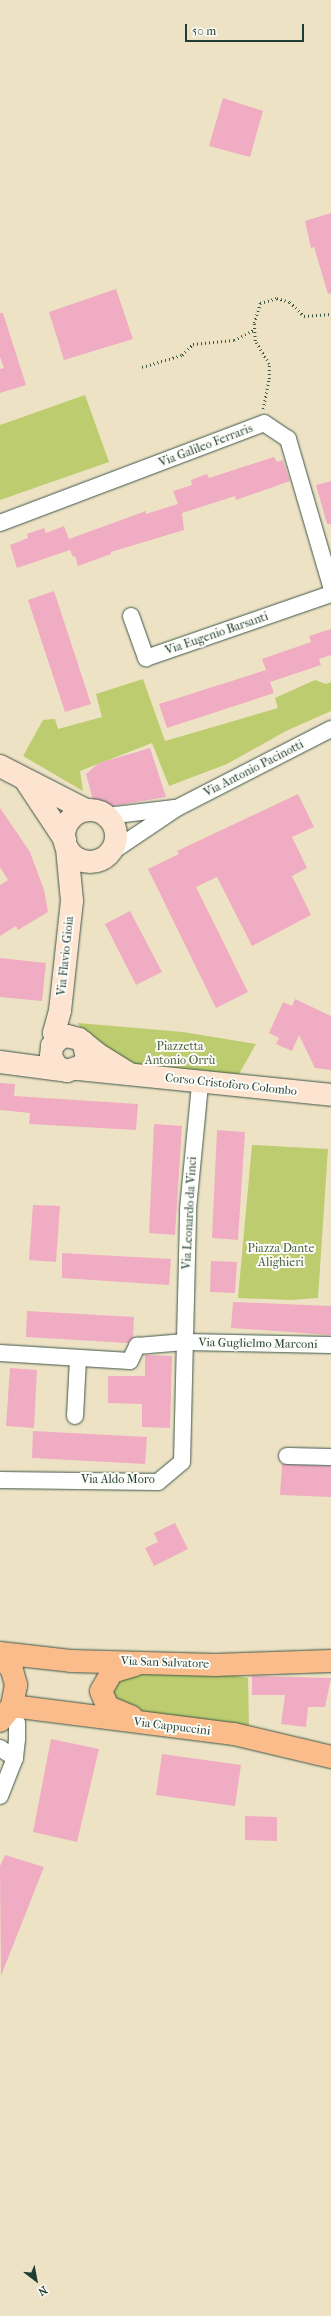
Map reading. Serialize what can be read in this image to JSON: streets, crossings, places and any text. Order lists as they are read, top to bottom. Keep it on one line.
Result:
{"streets":{"main road":["Via San Salvatore","Via Cappuccini"],"street":["Via Galileo Ferraris","Via Eugenio Barsanti","Via Antonio Pacinotti","Via Flavio Gioia","Corso Cristoforo Colombo","Via Leonardo da Vinci","Via Guglielmo Marconi","Via Aldo Moro"]},"crossings":[["Via Antonio Pacinotti","Via Flavio Gioia"],["Via Flavio Gioia","Corso Cristoforo Colombo"],["Corso Cristoforo Colombo","Via Leonardo da Vinci"],["Via Leonardo da Vinci","Via Guglielmo Marconi"],["Via Leonardo da Vinci","Via Aldo Moro"],["Via Guglielmo Marconi","Via Aldo Moro"]],"parks":["Piazzetta Antonio Orrù","Piazza Dante Alighieri"],"scale_bar":"50 m","north":"bottom right"}
